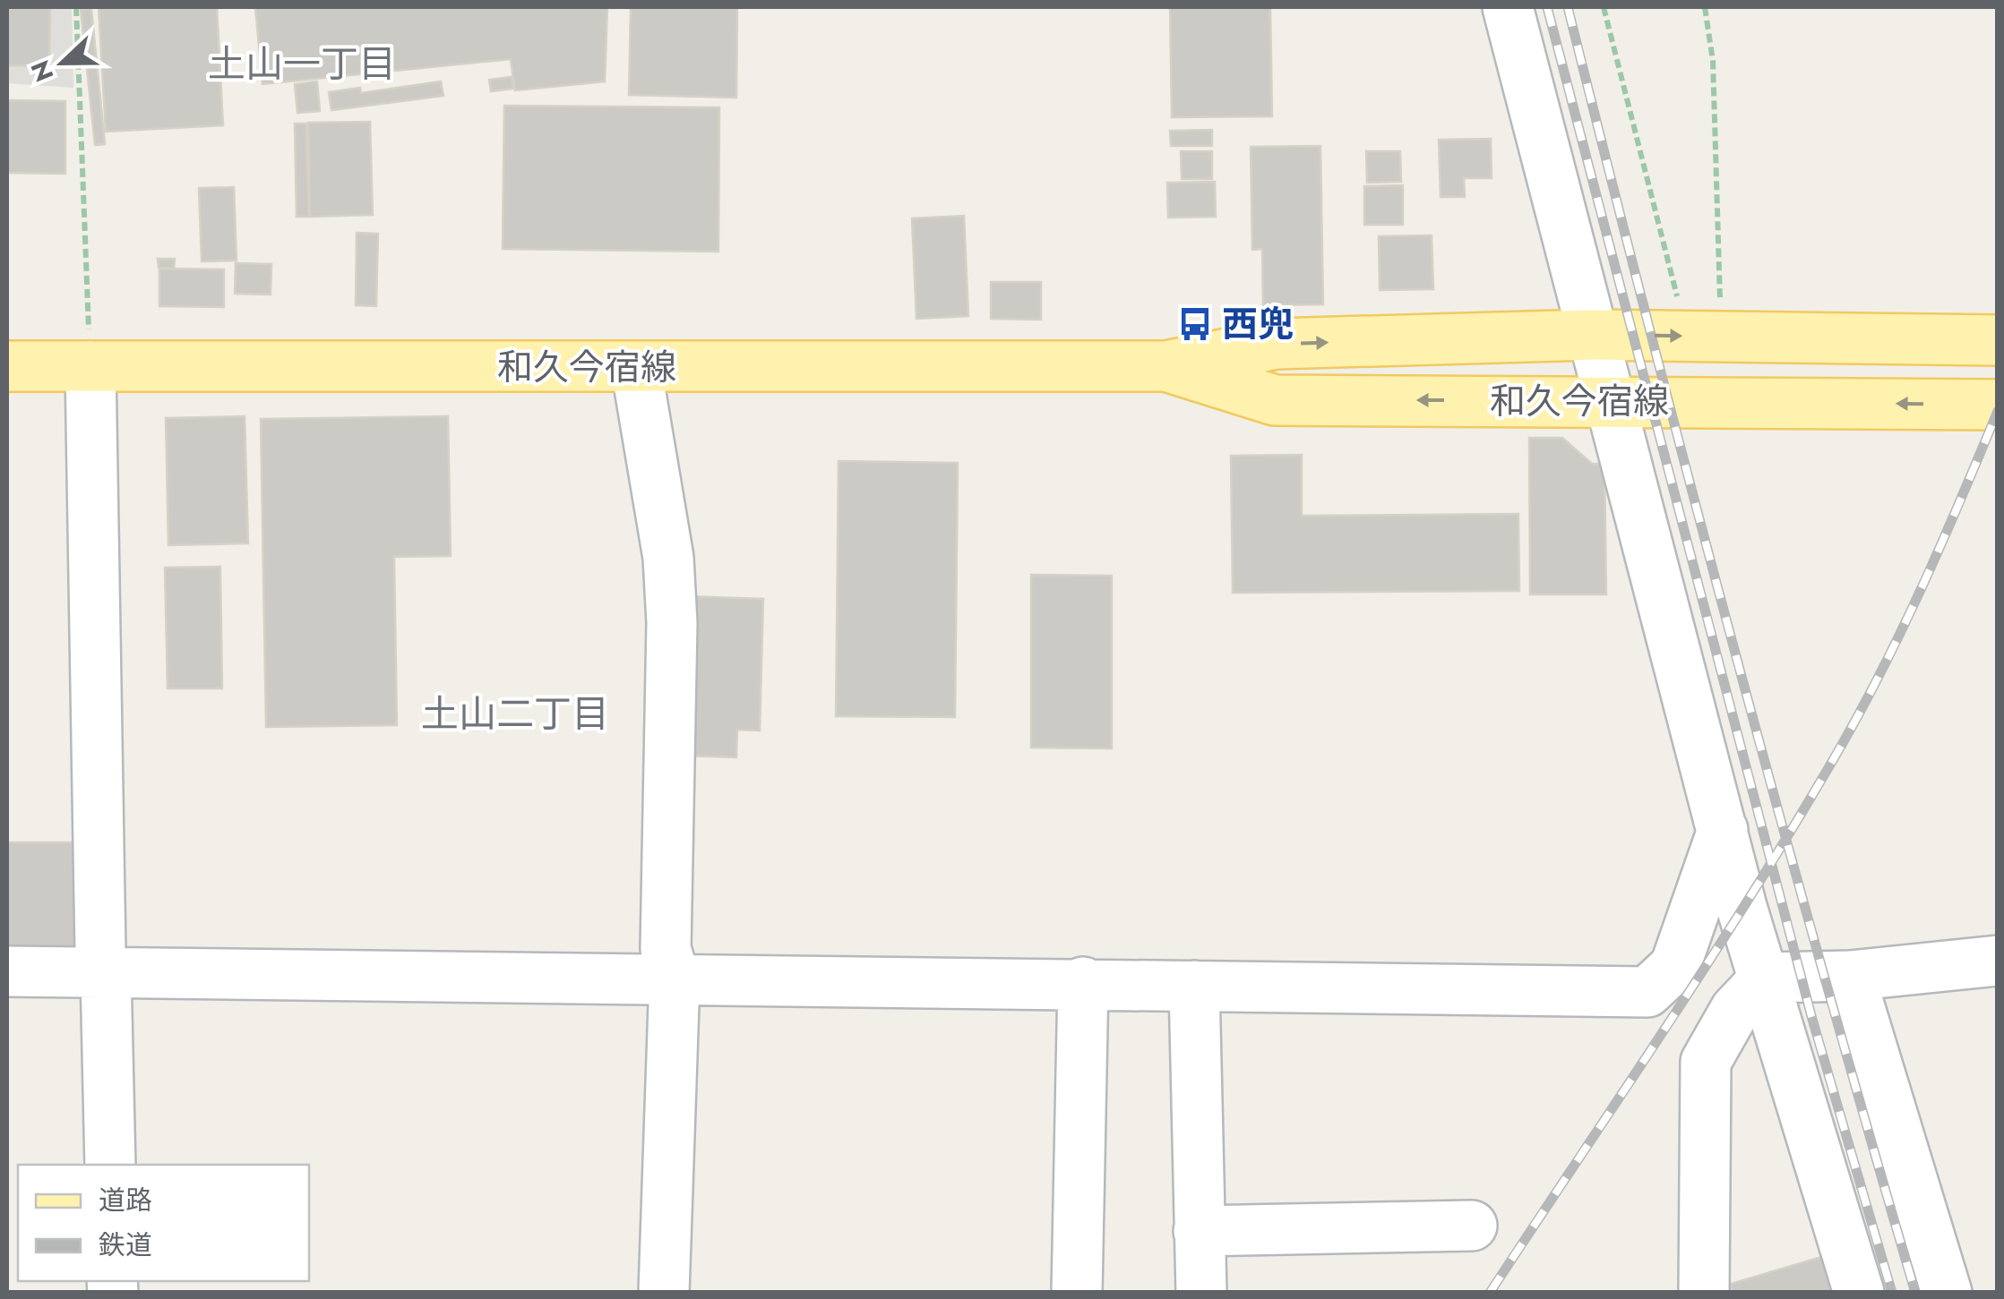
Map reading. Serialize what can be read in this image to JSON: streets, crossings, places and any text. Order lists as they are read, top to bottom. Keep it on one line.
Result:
{"streets":{"main road":["和久今宿線"]},"districts":["土山一丁目","土山二丁目"],"places":{"bus stop":["西兜"]},"legend":["道路","鉄道"],"north":"left"}
